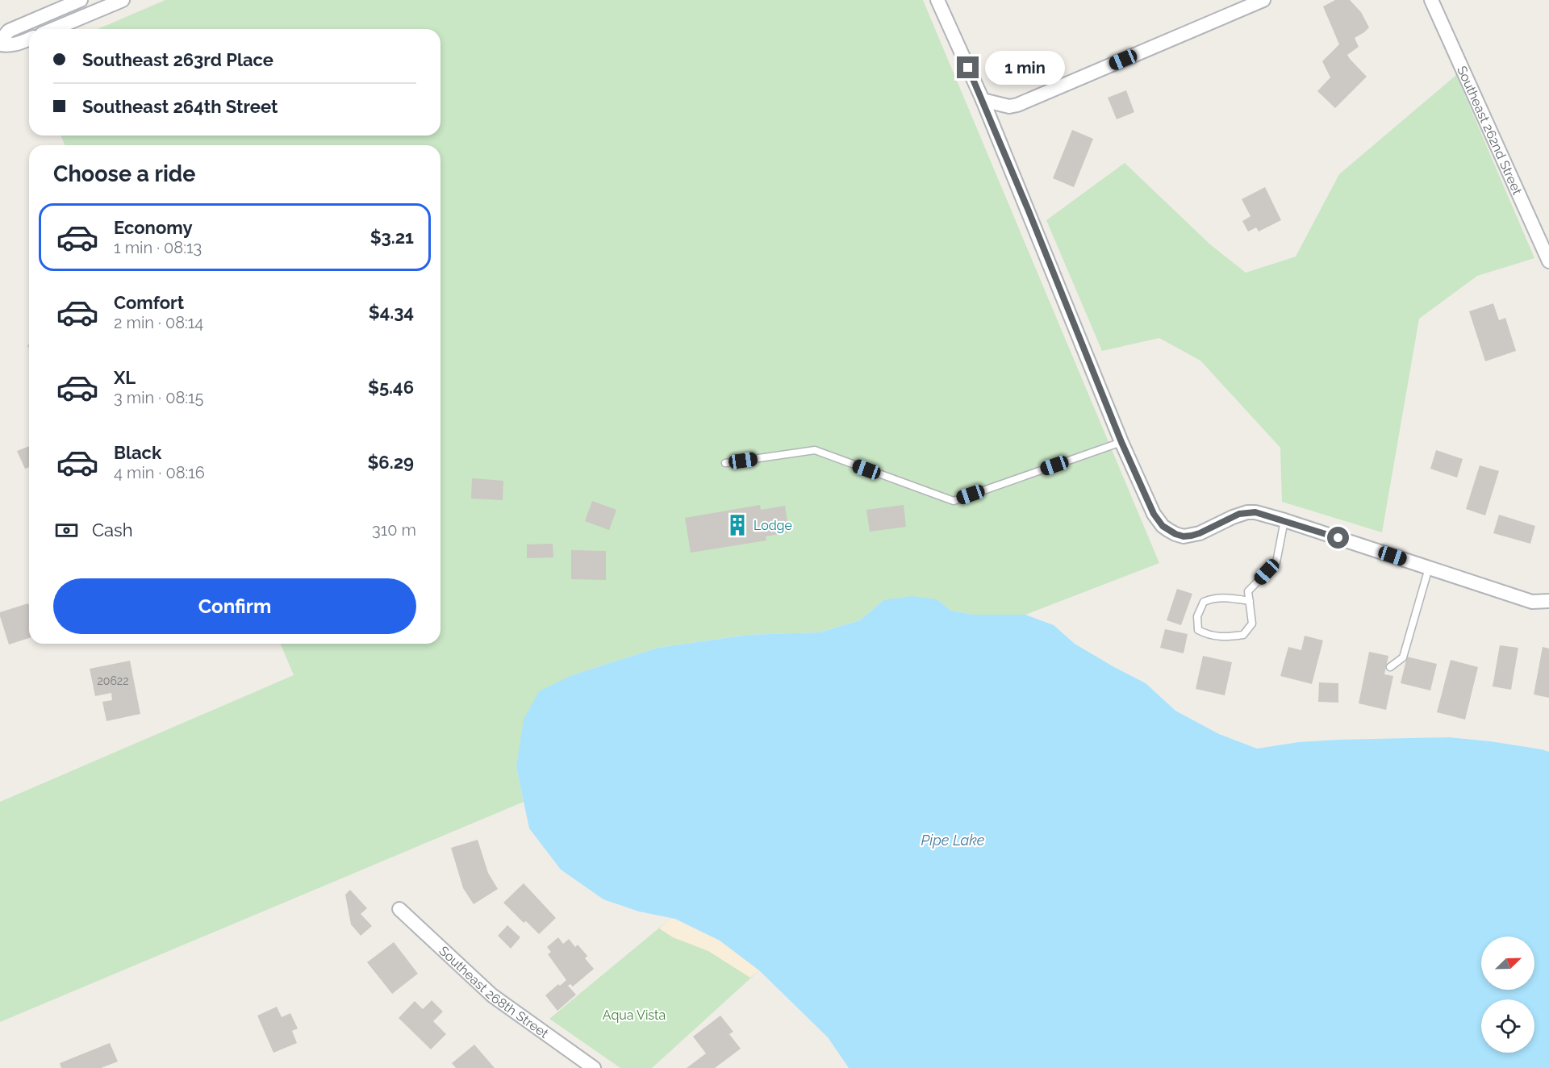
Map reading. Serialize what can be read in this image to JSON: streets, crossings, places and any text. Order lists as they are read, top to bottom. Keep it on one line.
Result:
{"streets":{"street":["Southeast 262nd Street","Southeast 268th Street"]},"water":["Pipe Lake"],"parks":["Aqua Vista"],"places":{"building":["Lodge"]},"house_numbers":["20622"],"north":"top right","page":{"banner":["Southeast 263rd Place","Southeast 264th Street"],"bubble":"1 min","heading":"Choose a ride","list":[{"name":"Economy","note":"1 min · 08:13","value":"$3.21"},{"name":"Comfort","note":"2 min · 08:14","value":"$4.34"},{"name":"XL","note":"3 min · 08:15","value":"$5.46"},{"name":"Black","note":"4 min · 08:16","value":"$6.29"}],"pay":["Cash","310 m"],"buttons":"Confirm"}}
